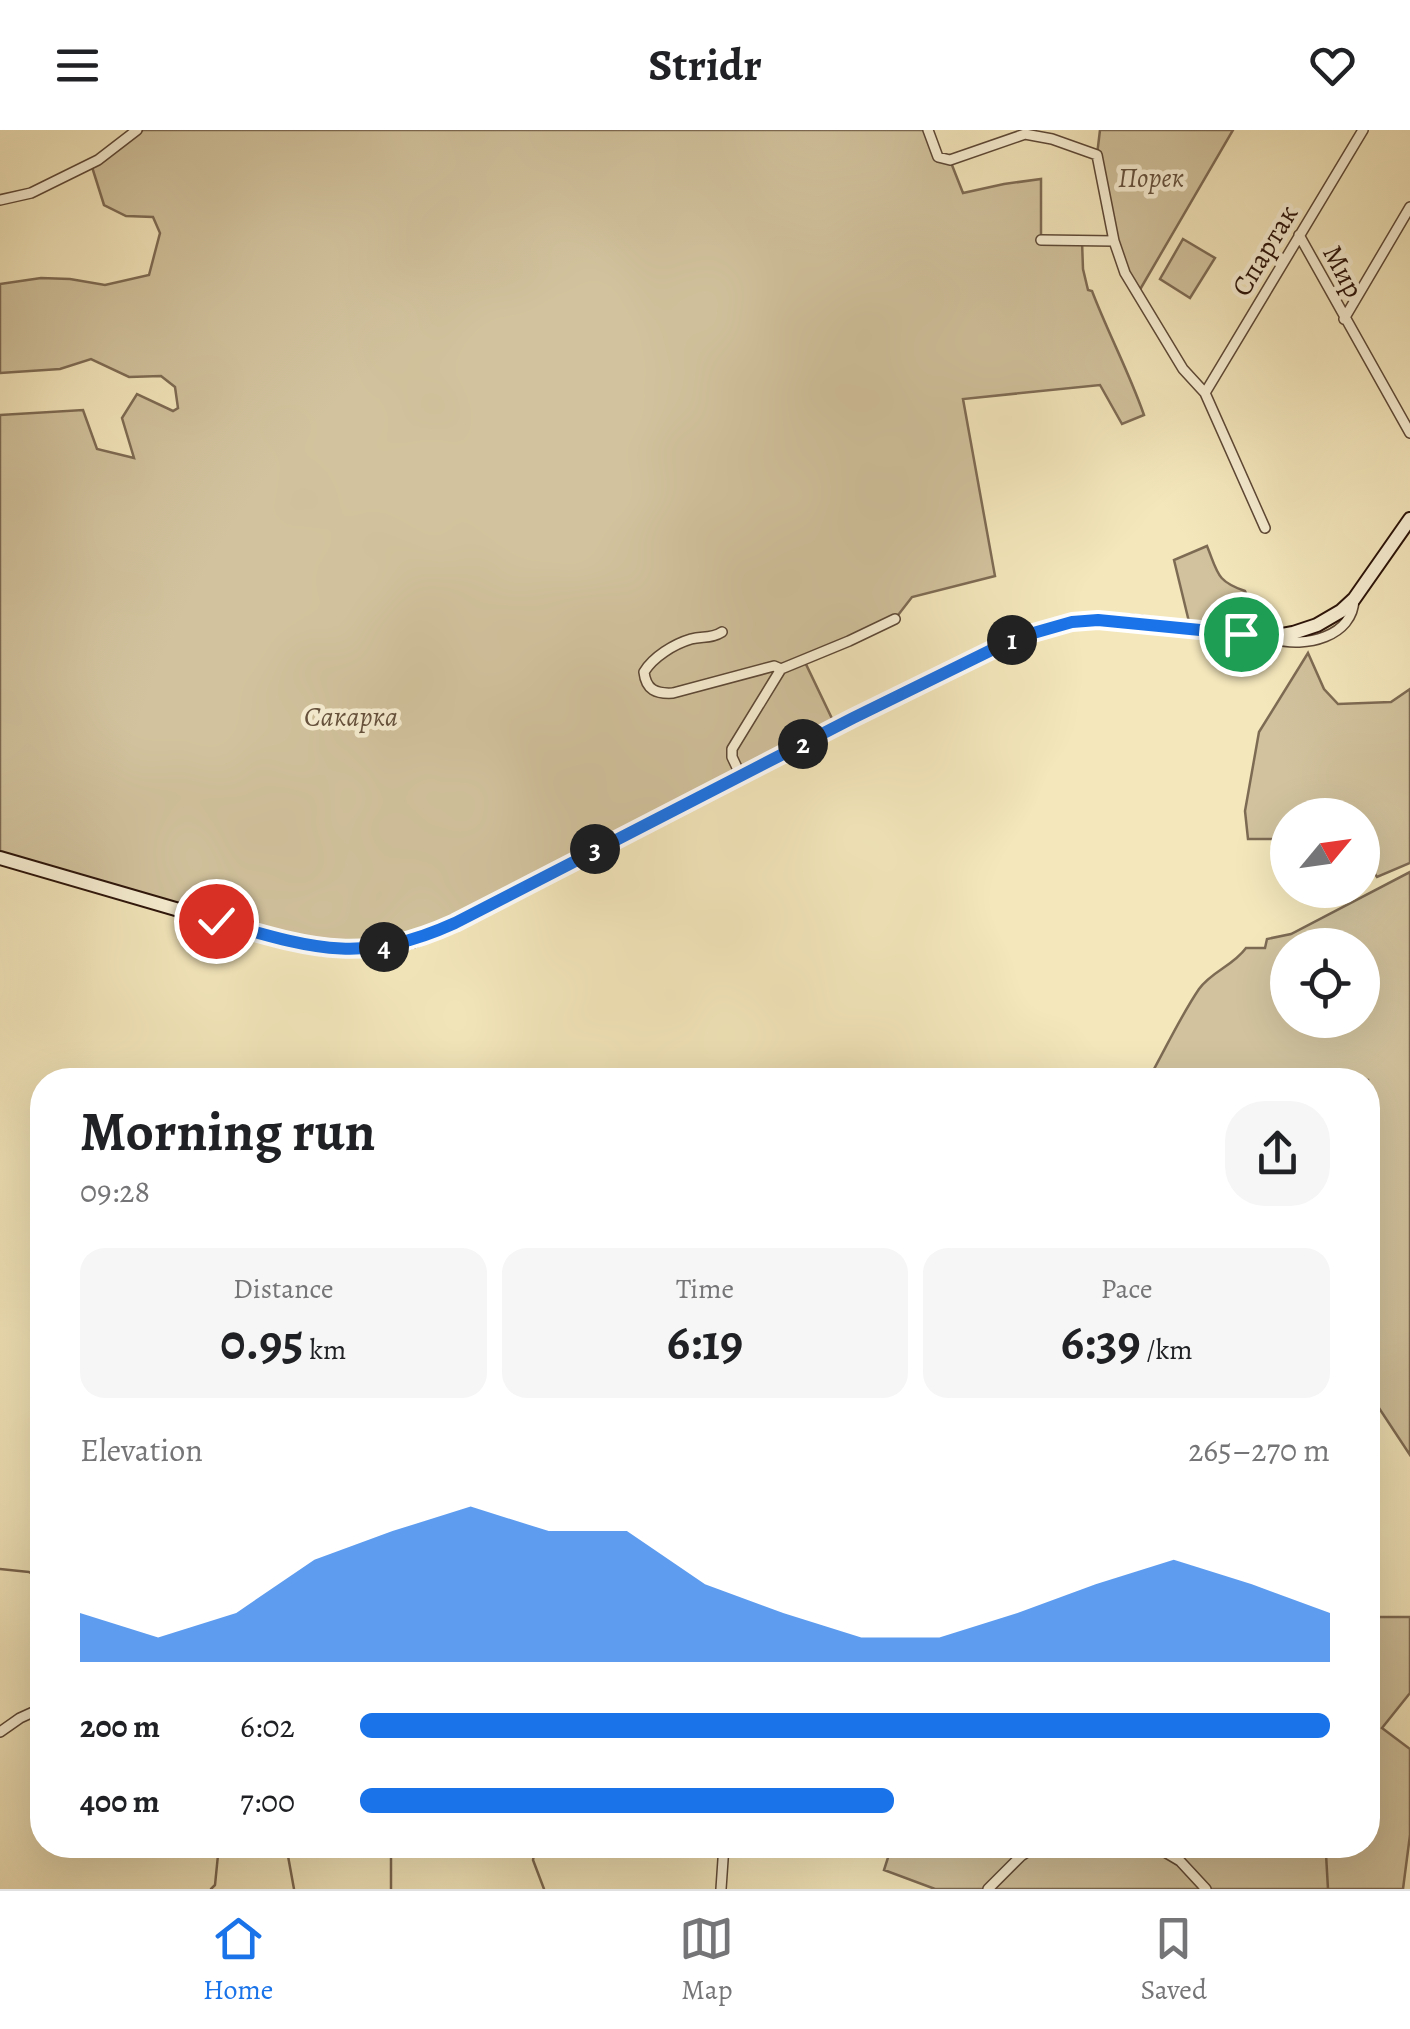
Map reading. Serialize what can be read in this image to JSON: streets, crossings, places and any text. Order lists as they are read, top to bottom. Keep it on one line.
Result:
{"streets":{"street":["Спартак","Мир"]},"crossings":[["Спартак","Мир"]],"parks":["Порек","Сакарка"],"north":"top right","page":{"header":"Stridr","pins":["1","2","3","4"],"heading":["Morning run","09:28"],"stats":[["Distance","0.95 km"],["Time","6:19"],["Pace","6:39 /km"]],"chart":["Elevation","265–270 m"],"list":[{"name":"200 m","note":"6:02"},{"name":"400 m","note":"7:00"}],"tabs":["Home","Map","Saved"]}}
